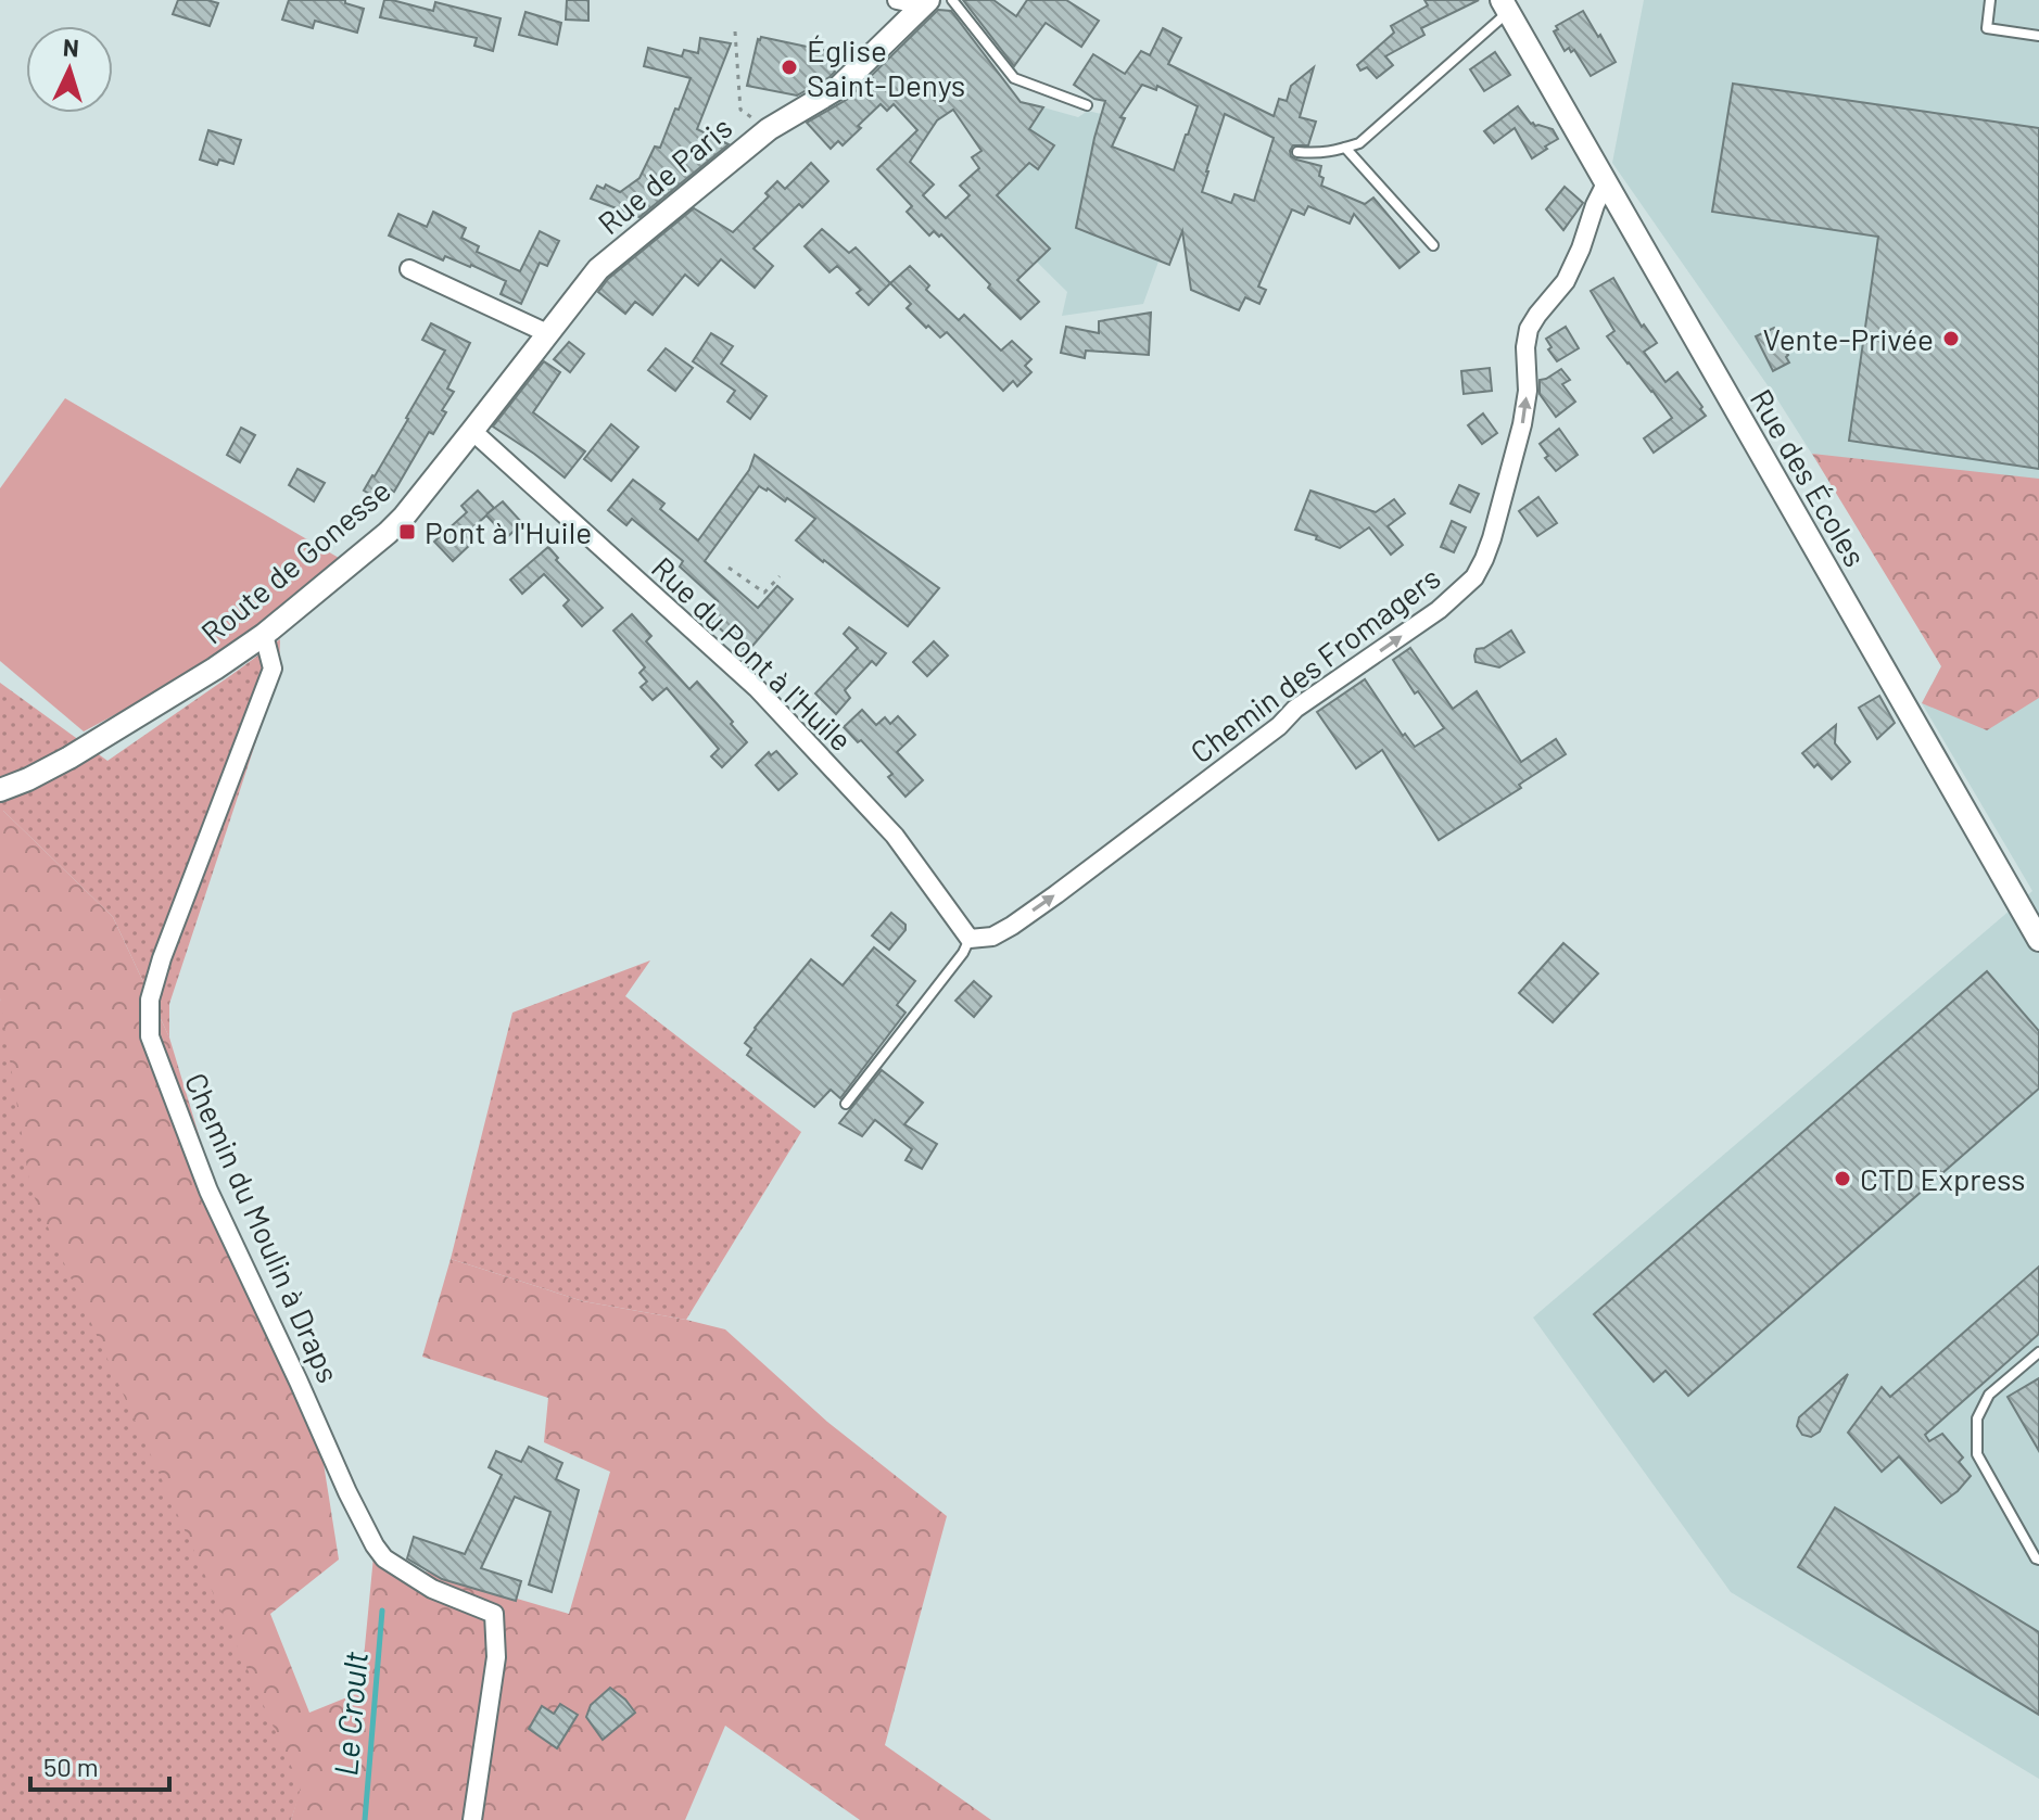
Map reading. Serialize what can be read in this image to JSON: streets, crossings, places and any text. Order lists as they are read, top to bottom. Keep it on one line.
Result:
{"streets":{"street":["Rue de Paris","Rue des Écoles","Route de Gonesse","Rue du Pont à l'Huile","Chemin des Fromagers","Chemin du Moulin à Draps"]},"crossings":[["Rue de Paris","Route de Gonesse"],["Rue de Paris","Rue du Pont à l'Huile"],["Rue des Écoles","Chemin des Fromagers"],["Route de Gonesse","Rue du Pont à l'Huile"],["Route de Gonesse","Chemin du Moulin à Draps"],["Rue du Pont à l'Huile","Chemin des Fromagers"]],"one_way":["Chemin des Fromagers"],"water":["Le Croult"],"places":{"other":["Église Saint-Denys","Vente-Privée","CTD Express"],"transit":["Pont à l'Huile"]},"scale_bar":"50 m","north":"top"}
